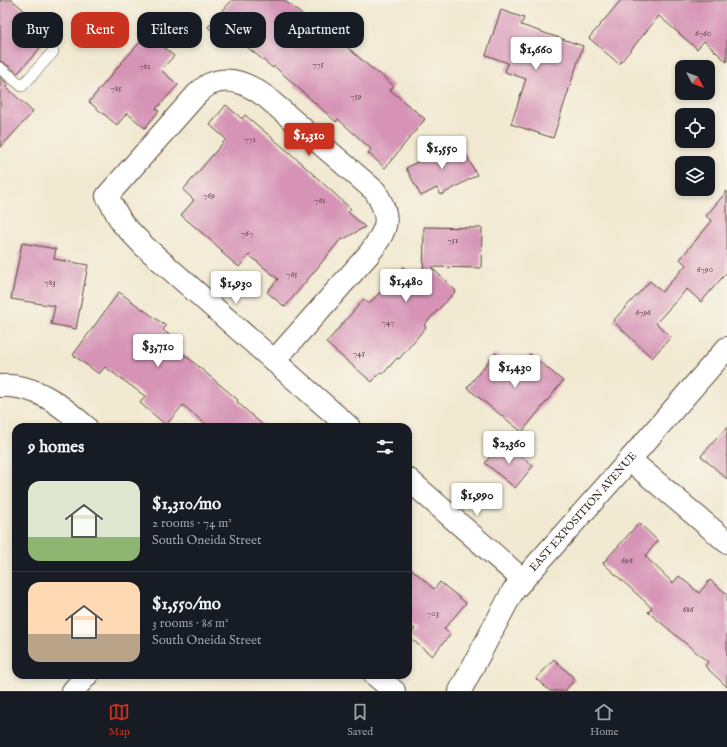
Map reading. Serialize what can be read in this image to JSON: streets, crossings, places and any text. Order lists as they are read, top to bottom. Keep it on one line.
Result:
{"streets":{"street":["EAST EXPOSITION AVENUE"]},"house_numbers":["6760","775","781","785","759","771","769","761","767","751","6790","765","783","6796","747","745","696","686","703"],"north":"bottom right","page":{"chip":["Buy","Rent","Filters","New","Apartment"],"price":["$1,660","$1,310","$1,550","$1,480","$1,930","$3,710","$1,430","$2,360","$1,990"],"heading":"9 homes","list":[{"name":"$1,310/mo","note":"2 rooms · 74 m² · South Oneida Street"},{"name":"$1,550/mo","note":"3 rooms · 86 m² · South Oneida Street"}],"tabs":["Map","Saved","Home"]}}
